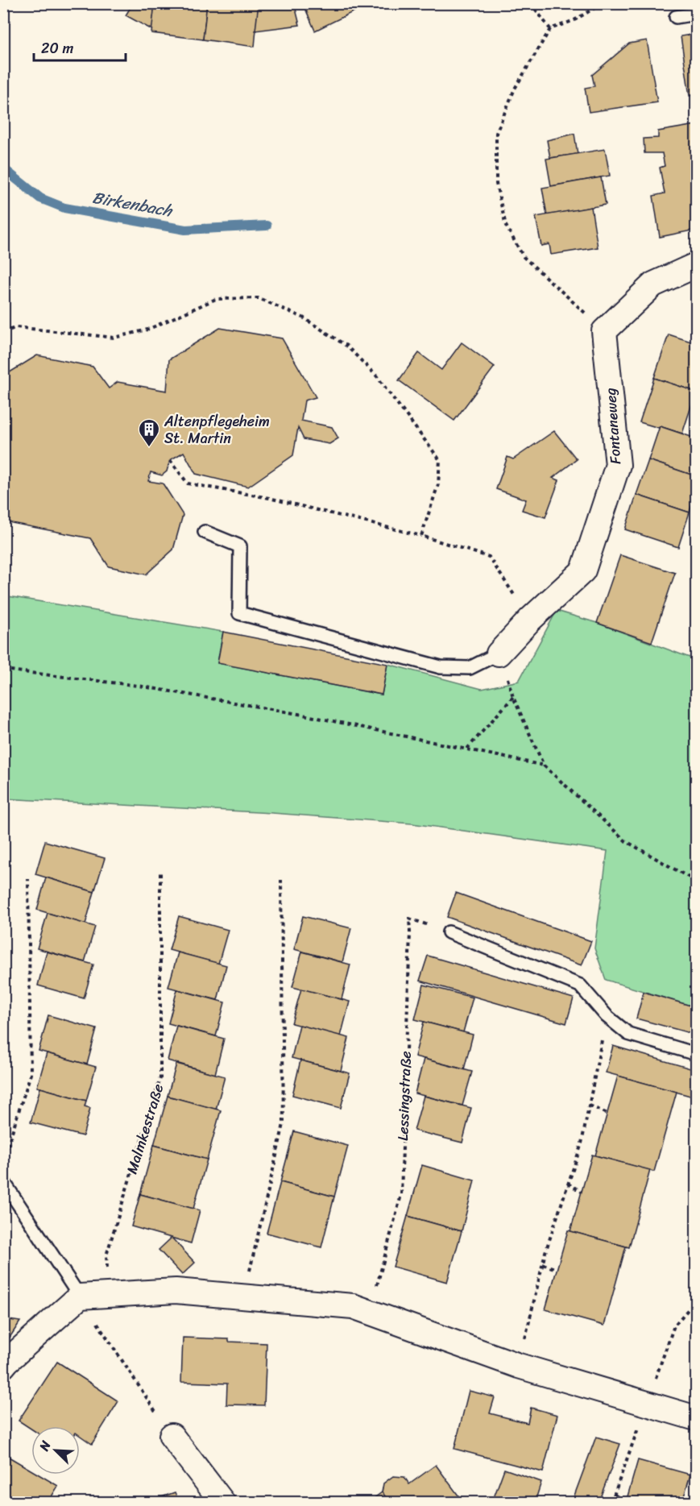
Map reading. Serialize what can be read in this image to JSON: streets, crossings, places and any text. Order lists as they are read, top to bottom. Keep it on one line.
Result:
{"streets":{"street":["Fontaneweg"],"path":["Lessingstraße","Malmkestraße"]},"water":["Birkenbach"],"places":{"building":["Altenpflegeheim St. Martin"]},"scale_bar":"20 m","north":"top left"}
